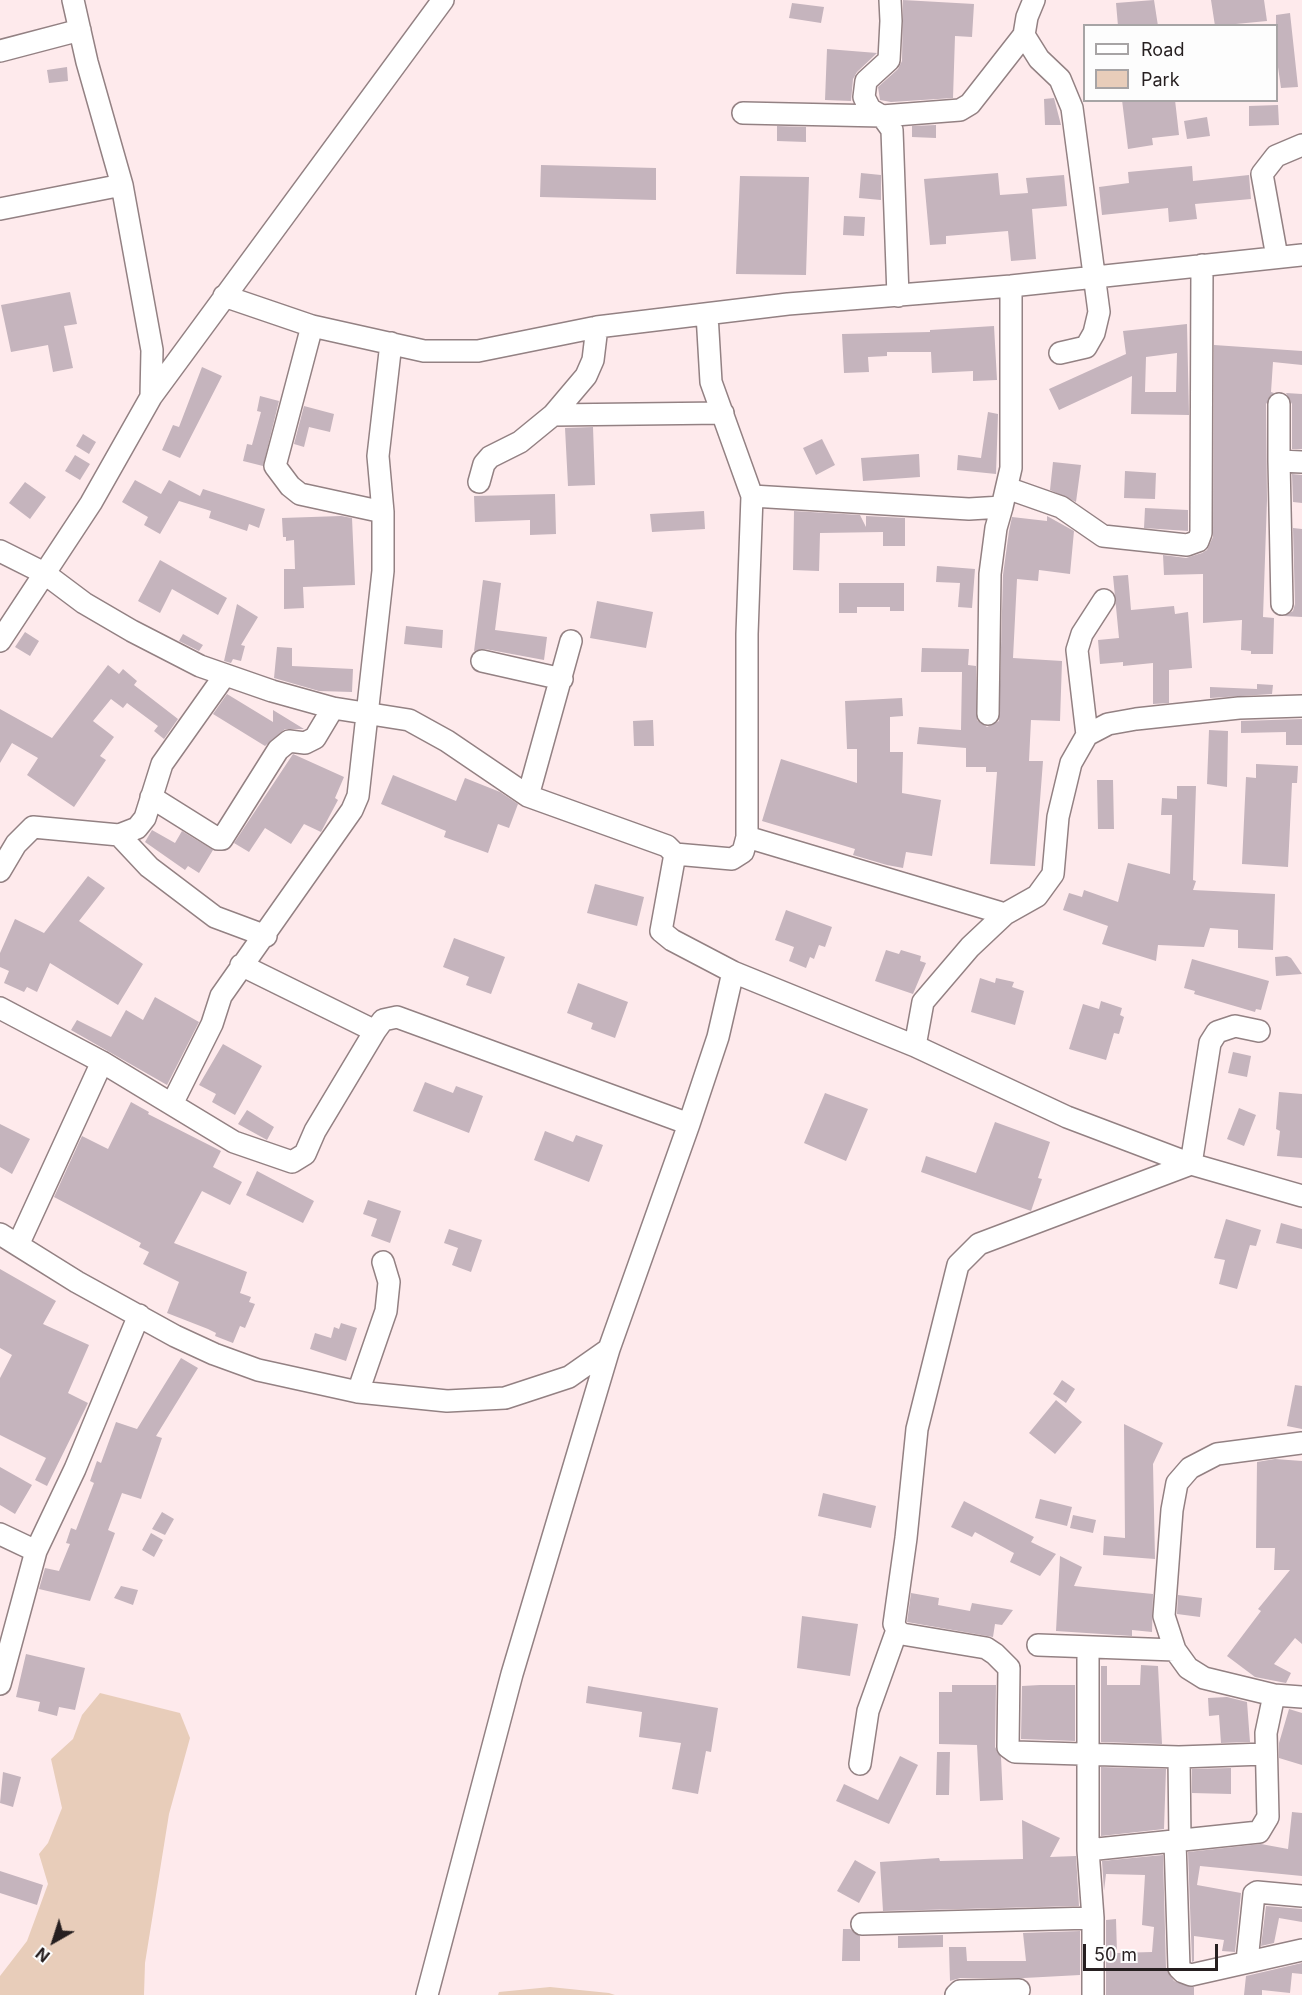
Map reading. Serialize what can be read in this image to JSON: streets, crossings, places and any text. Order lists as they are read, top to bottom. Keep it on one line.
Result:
{"legend":["Road","Park"],"scale_bar":"50 m","north":"bottom left"}
